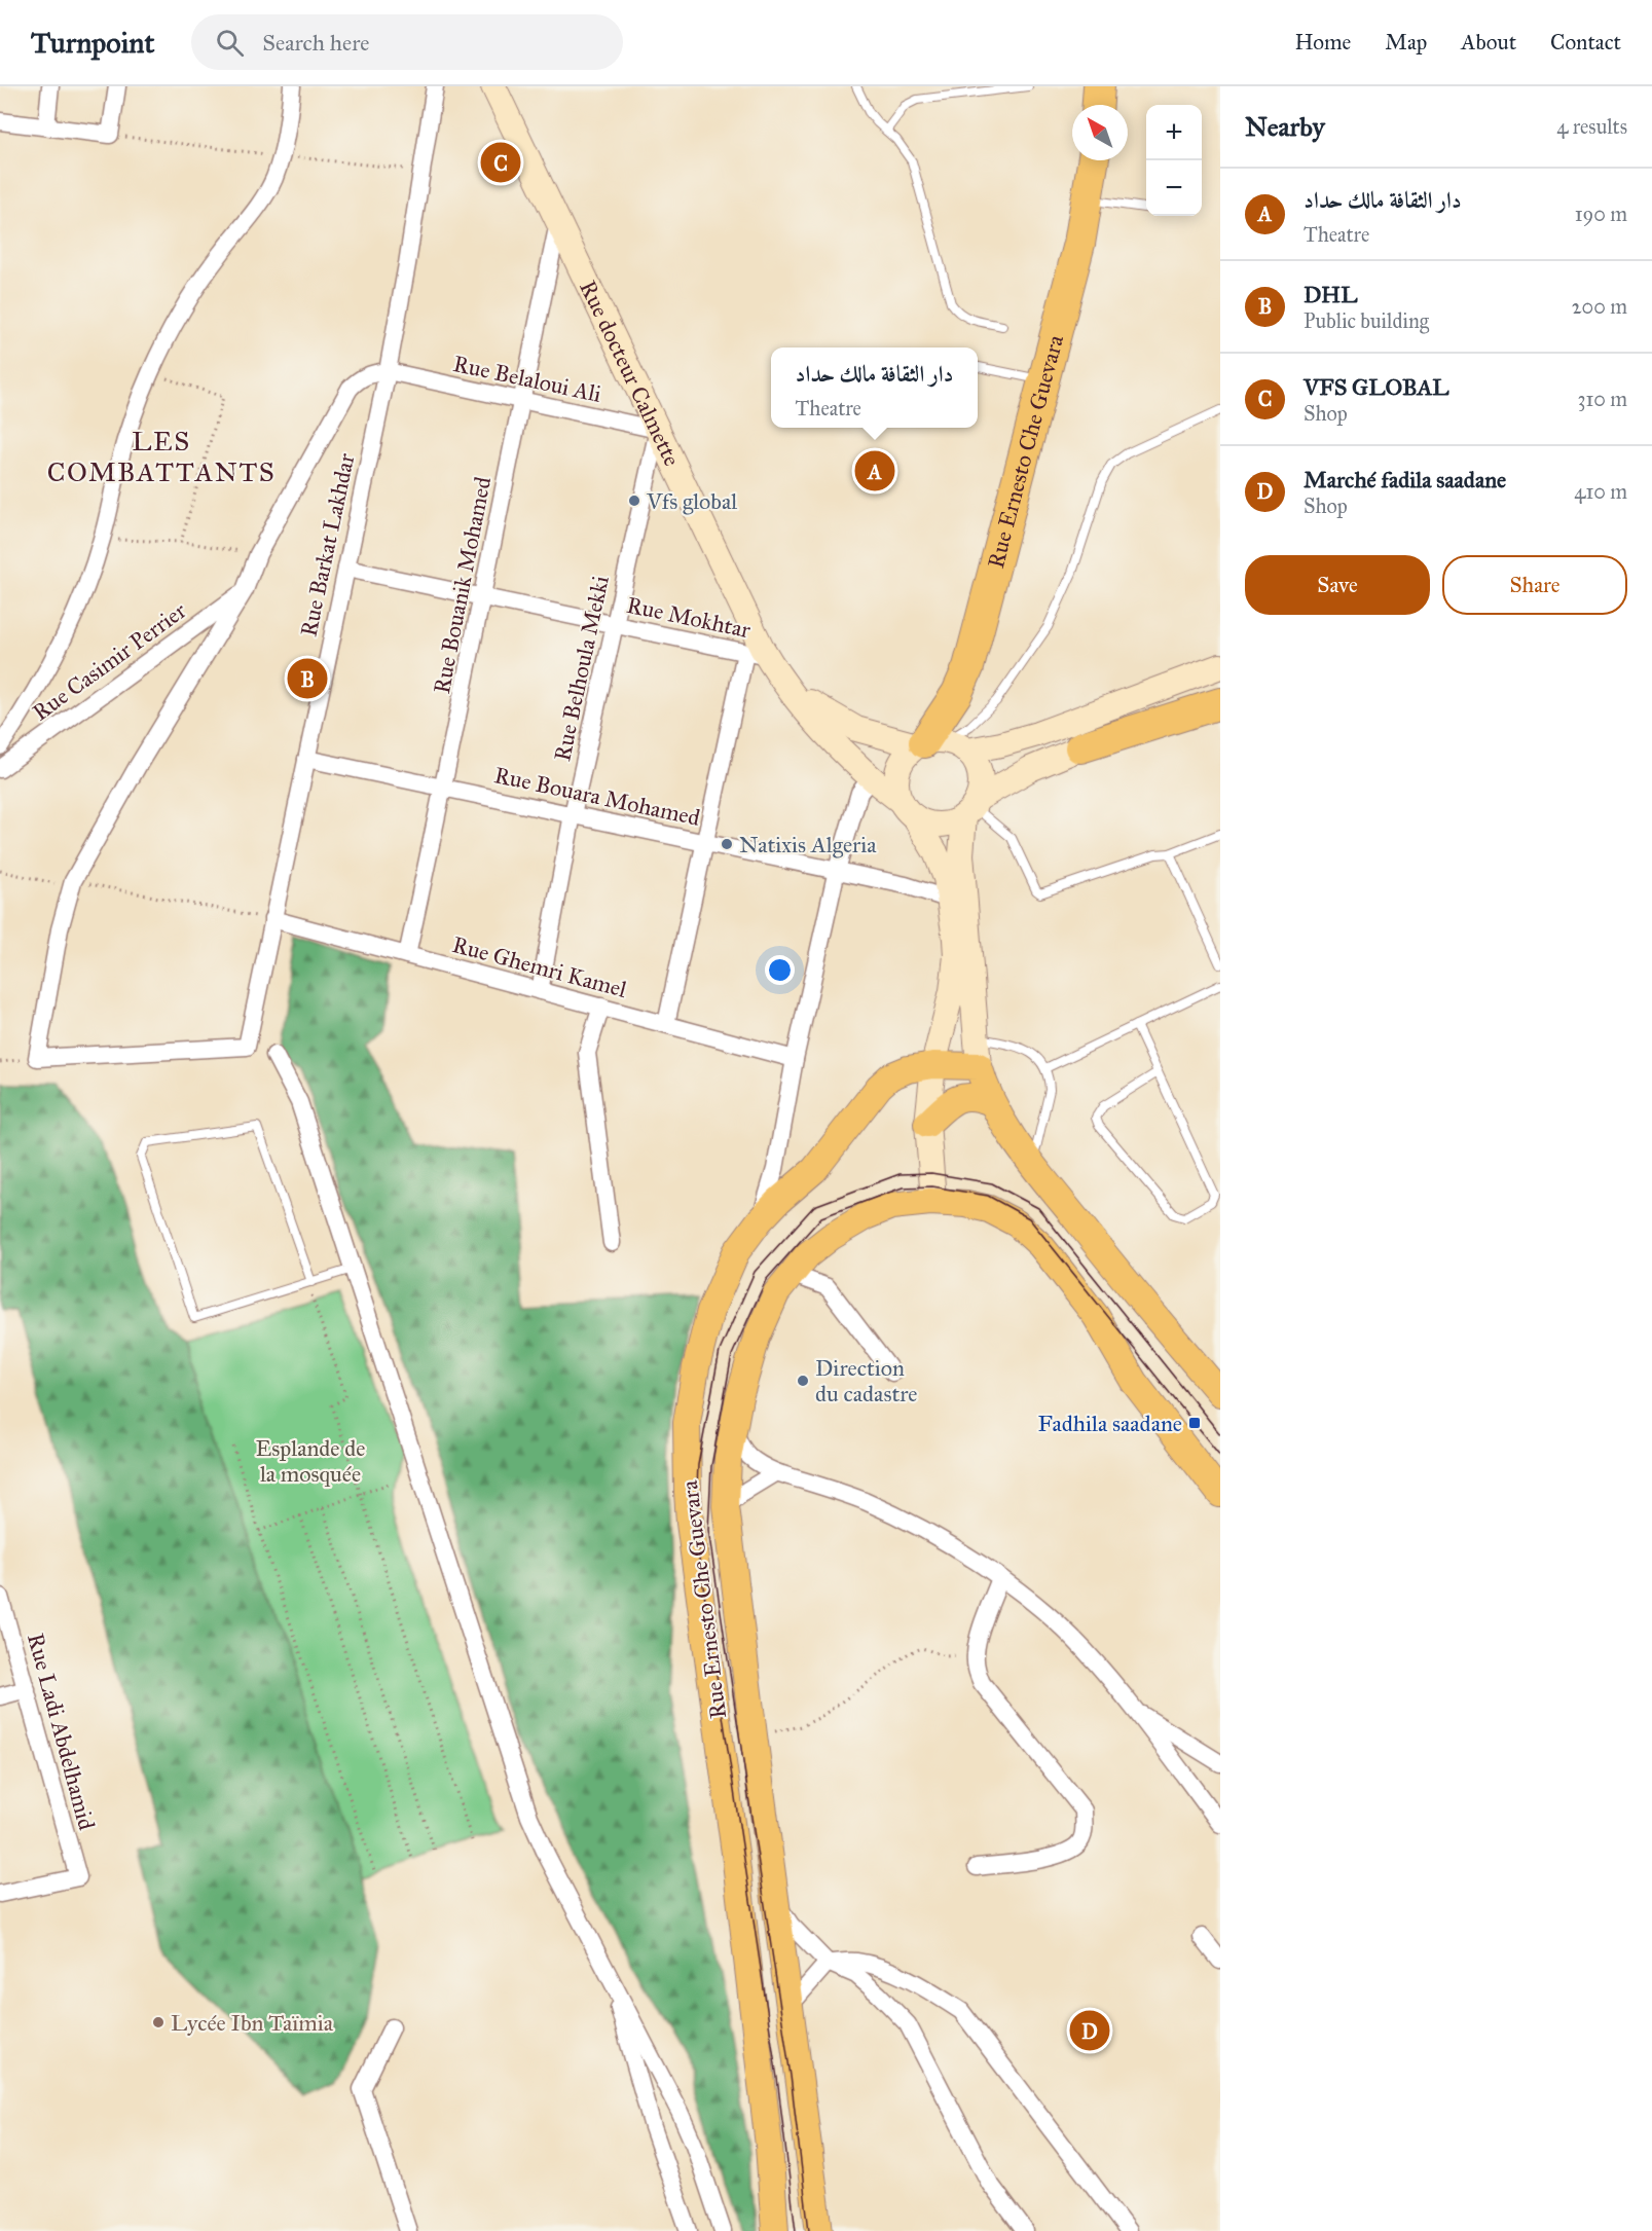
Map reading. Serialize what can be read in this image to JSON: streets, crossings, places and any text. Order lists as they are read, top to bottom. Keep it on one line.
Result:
{"streets":{"highway":["Rue Ernesto Che Guevara"],"main road":["Rue docteur Calmette"],"street":["Rue Belaloui Ali","Rue Barkat Lakhdar","Rue Bouanik Mohamed","Rue Mokhtar","Rue Casimir Perrier","Rue Belhoula Mekki","Rue Bouara Mohamed","Rue Ghemri Kamel","Rue Ladi Abdelhamid"]},"crossings":[["Rue docteur Calmette","Rue Belaloui Ali"],["Rue docteur Calmette","Rue Ernesto Che Guevara"],["Rue docteur Calmette","Rue Bouanik Mohamed"],["Rue docteur Calmette","Rue Mokhtar"],["Rue docteur Calmette","Rue Belhoula Mekki"],["Rue Belaloui Ali","Rue Barkat Lakhdar"],["Rue Belaloui Ali","Rue Bouanik Mohamed"],["Rue Belaloui Ali","Rue Belhoula Mekki"],["Rue Barkat Lakhdar","Rue Mokhtar"],["Rue Barkat Lakhdar","Rue Bouara Mohamed"],["Rue Barkat Lakhdar","Rue Ghemri Kamel"],["Rue Bouanik Mohamed","Rue Mokhtar"],["Rue Bouanik Mohamed","Rue Bouara Mohamed"],["Rue Bouanik Mohamed","Rue Ghemri Kamel"],["Rue Mokhtar","Rue Belhoula Mekki"],["Rue Belhoula Mekki","Rue Bouara Mohamed"],["Rue Belhoula Mekki","Rue Ghemri Kamel"]],"districts":["LES COMBATTANTS"],"parks":["Esplande de la mosquée"],"places":{"other":["Vfs global","Natixis Algeria","Direction du cadastre","Lycée Ibn Taïmia"],"transit":["Fadhila saadane"]},"north":"top left","page":{"header":"Turnpoint","search":"Search here","nav":["Home","Map","About","Contact"],"heading":["Nearby","4 results"],"map_buttons":["+","−"],"pins":["C","A","B","D"],"list":[{"mark":"A","name":"دار الثقافة مالك حداد","note":"Theatre","value":"190 m"},{"mark":"B","name":"DHL","note":"Public building","value":"200 m"},{"mark":"C","name":"VFS GLOBAL","note":"Shop","value":"310 m"},{"mark":"D","name":"Marché fadila saadane","note":"Shop","value":"410 m"}],"popup":["دار الثقافة مالك حداد","Theatre"],"buttons":["Save","Share"]}}
